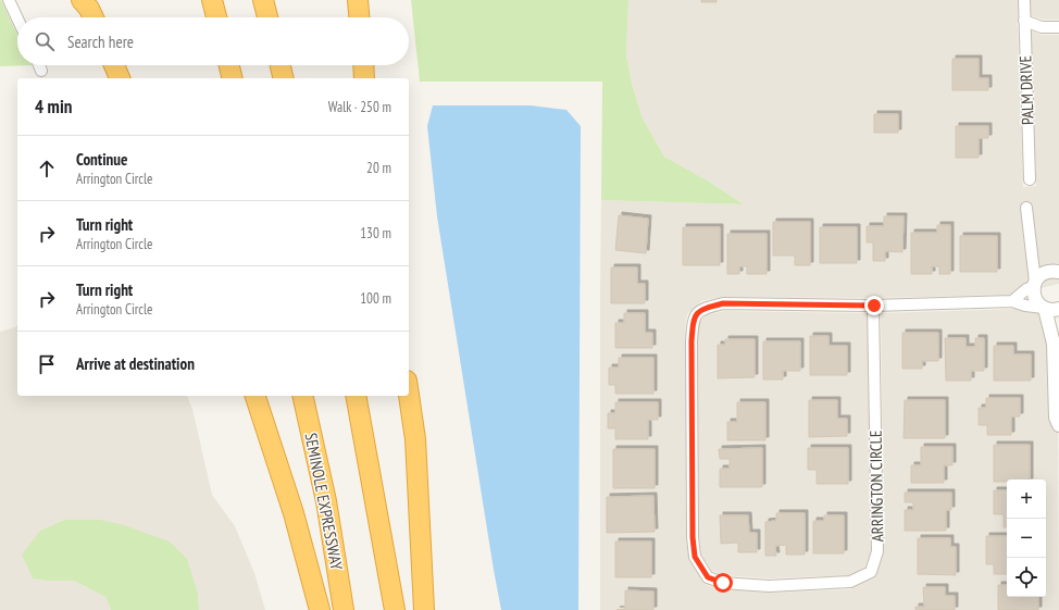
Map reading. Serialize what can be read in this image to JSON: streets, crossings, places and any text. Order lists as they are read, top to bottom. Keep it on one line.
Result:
{"streets":{"highway":["SEMINOLE EXPRESSWAY"],"street":["PALM DRIVE","ARRINGTON CIRCLE"]},"page":{"search":"Search here","heading":["4 min","Walk · 250 m"],"list":[["Continue","Arrington Circle","20 m"],["Turn right","Arrington Circle","130 m"],["Turn right","Arrington Circle","100 m"],"Arrive at destination"],"map_buttons":["+","−"]}}
